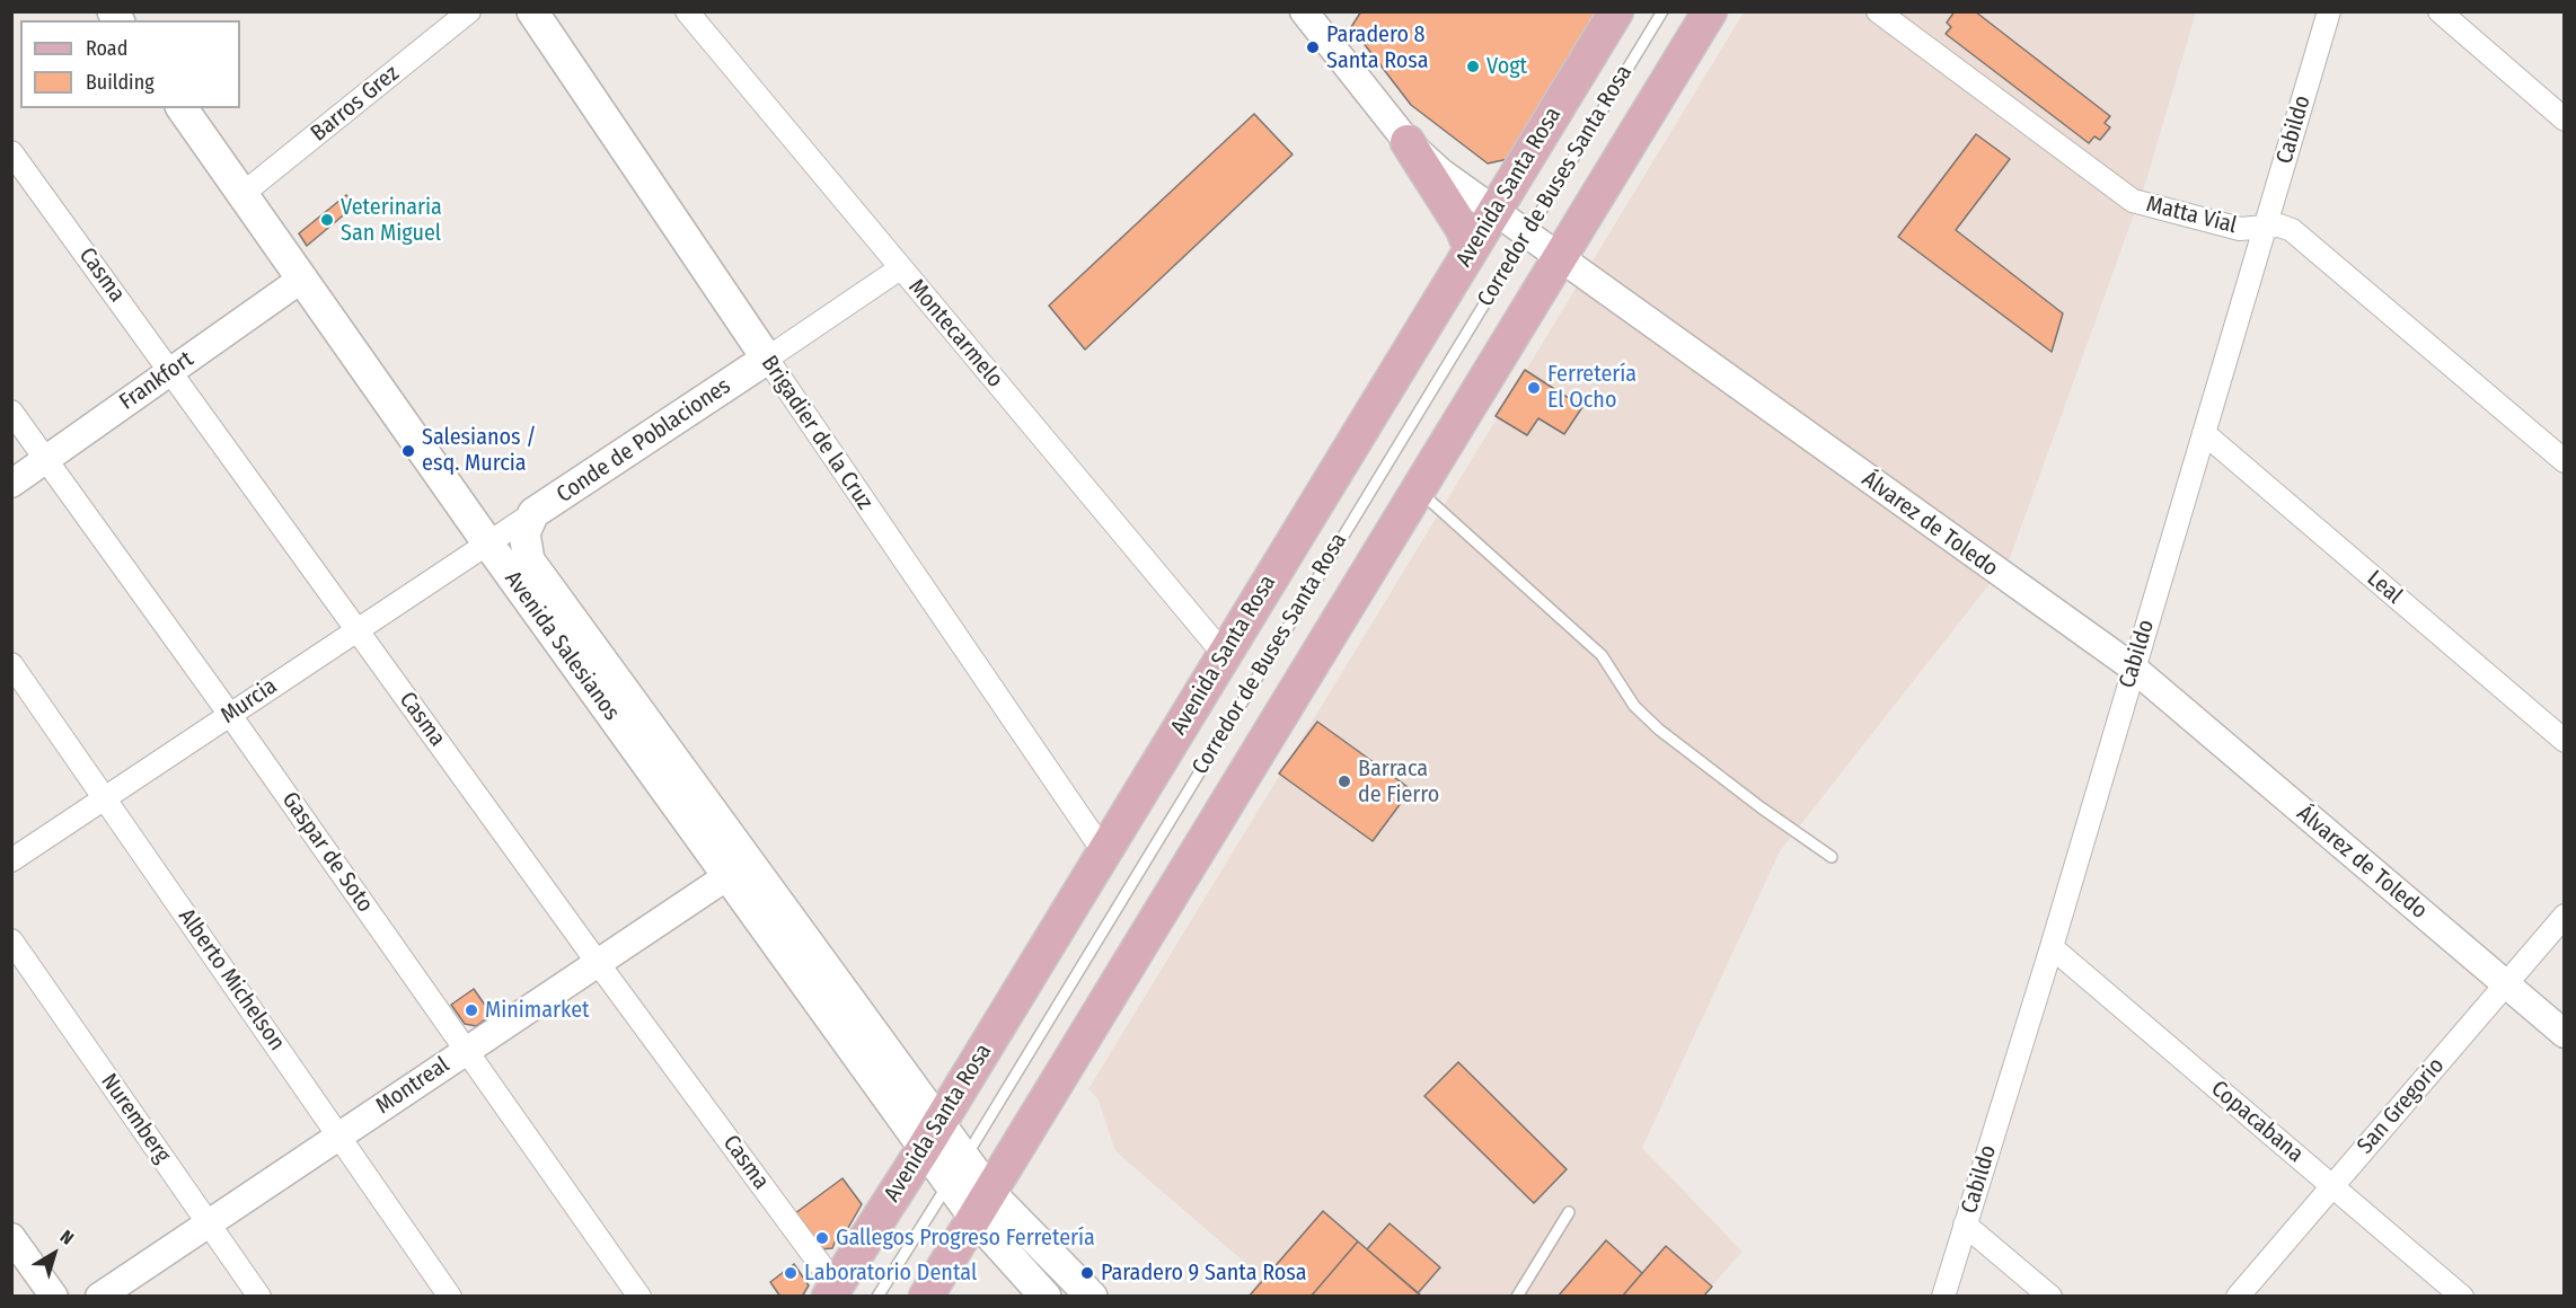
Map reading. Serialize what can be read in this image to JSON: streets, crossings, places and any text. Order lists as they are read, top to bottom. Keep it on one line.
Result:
{"streets":{"main road":["Avenida Santa Rosa","Brigadier de la Cruz","Conde de Poblaciones","Avenida Salesianos"],"street":["Barros Grez","Cabildo","Matta Vial","Casma","Montecarmelo","Frankfort","Álvarez de Toledo","Leal","Murcia","Gaspar de Soto","Alberto Michelson","Montreal","San Gregorio","Nuremberg","Copacabana"],"lane":["Corredor de Buses Santa Rosa"]},"crossings":[["Barros Grez","Avenida Salesianos"],["Cabildo","Matta Vial"],["Cabildo","Álvarez de Toledo"],["Cabildo","Leal"],["Cabildo","Copacabana"],["Corredor de Buses Santa Rosa","Álvarez de Toledo"],["Corredor de Buses Santa Rosa","Avenida Salesianos"],["Avenida Santa Rosa","Casma"],["Avenida Santa Rosa","Montecarmelo"],["Avenida Santa Rosa","Brigadier de la Cruz"],["Avenida Santa Rosa","Álvarez de Toledo"],["Avenida Santa Rosa","Avenida Salesianos"],["Casma","Frankfort"],["Casma","Murcia"],["Casma","Montreal"],["Montecarmelo","Conde de Poblaciones"],["Frankfort","Avenida Salesianos"],["Frankfort","Gaspar de Soto"],["Brigadier de la Cruz","Conde de Poblaciones"],["Conde de Poblaciones","Avenida Salesianos"],["Conde de Poblaciones","Murcia"],["Álvarez de Toledo","San Gregorio"],["Avenida Salesianos","Murcia"],["Avenida Salesianos","Montreal"],["Murcia","Gaspar de Soto"],["Murcia","Alberto Michelson"],["Gaspar de Soto","Montreal"],["Alberto Michelson","Montreal"],["Montreal","Nuremberg"],["San Gregorio","Copacabana"]],"places":["Paradero 8 Santa Rosa","Vogt","Veterinaria San Miguel","Ferretería El Ocho","Salesianos / esq. Murcia","Barraca de Fierro","Minimarket","Gallegos Progreso Ferretería","Laboratorio Dental","Paradero 9 Santa Rosa"],"legend":["Road","Building"],"north":"top right"}
